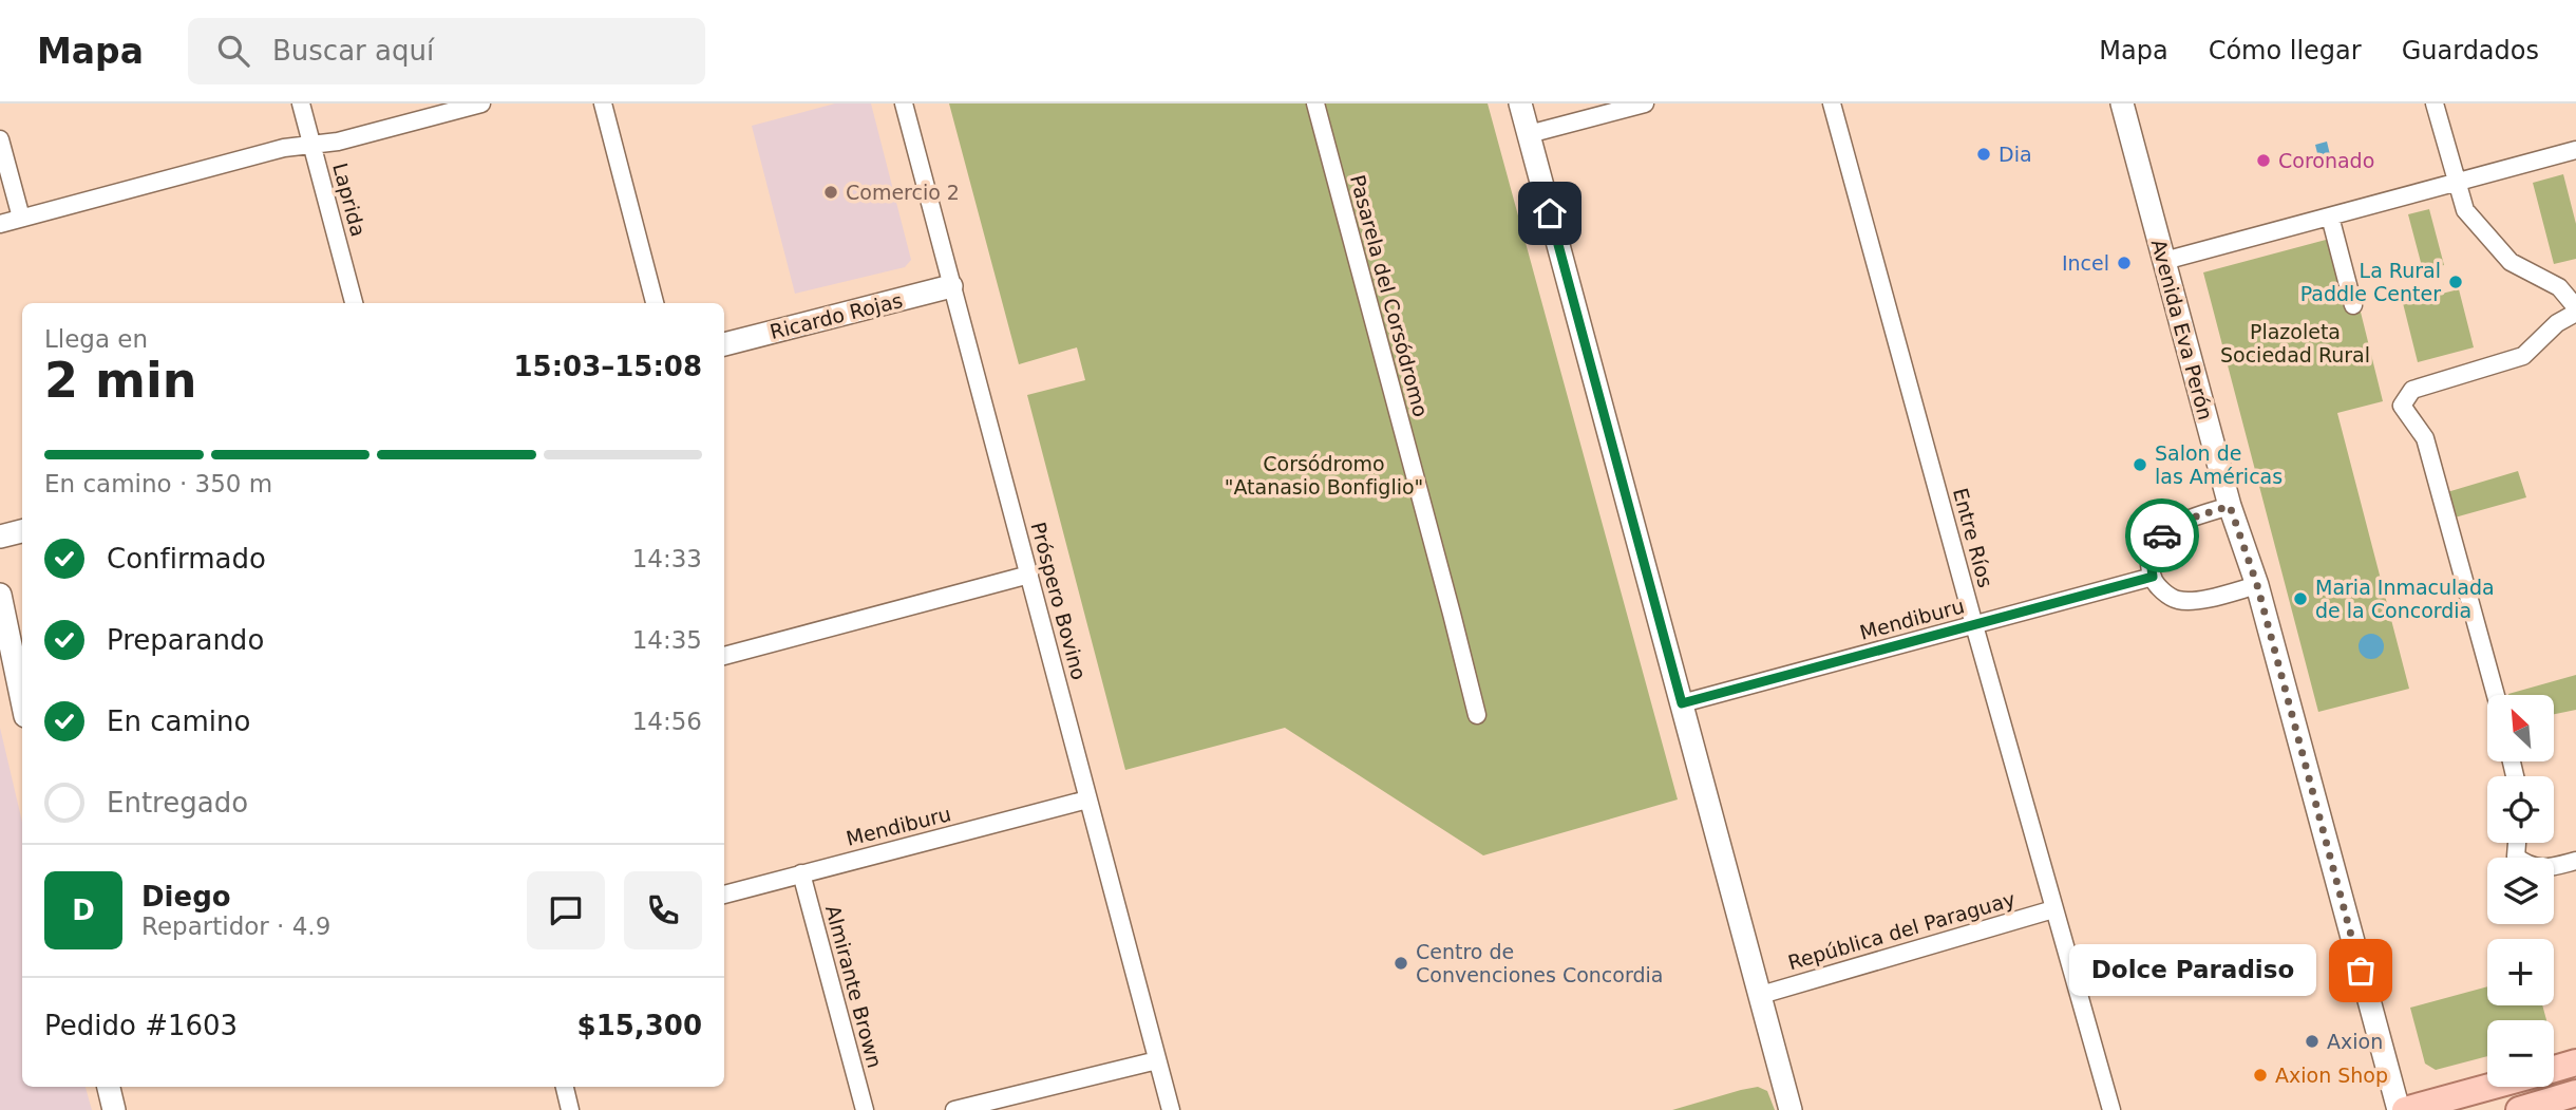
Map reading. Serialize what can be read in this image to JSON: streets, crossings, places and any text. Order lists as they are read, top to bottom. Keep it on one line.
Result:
{"streets":{"street":["Laprida","Pasarela del Corsódromo","Ricardo Rojas","Avenida Eva Perón","Entre Ríos","Próspero Bovino","Mendiburu","República del Paraguay","Almirante Brown"]},"crossings":[["Ricardo Rojas","Próspero Bovino"],["Entre Ríos","Mendiburu"],["Entre Ríos","República del Paraguay"],["Próspero Bovino","Mendiburu"],["Mendiburu","Almirante Brown"]],"parks":["Plazoleta Sociedad Rural","Corsódromo \"Atanasio Bonfiglio\""],"places":["Dia","Coronado","Comercio 2","Incel","La Rural Paddle Center","Salon de las Américas","Maria Inmaculada de la Concordia","Centro de Convenciones Concordia","Dolce Paradiso","Axion","Axion Shop"],"north":"top left","page":{"header":"Mapa","search":"Buscar aquí","nav":["Mapa","Cómo llegar","Guardados"],"heading":["2 min","Llega en","15:03–15:08"],"panel":["Diego","Repartidor · 4.9","Pedido #1603","$15,300"],"bar":"En camino · 350 m","list":[["Confirmado","14:33"],["Preparando","14:35"],["En camino","14:56"],"Entregado"],"map_buttons":["+","−"],"round":"D","bubble":"Dolce Paradiso"}}
